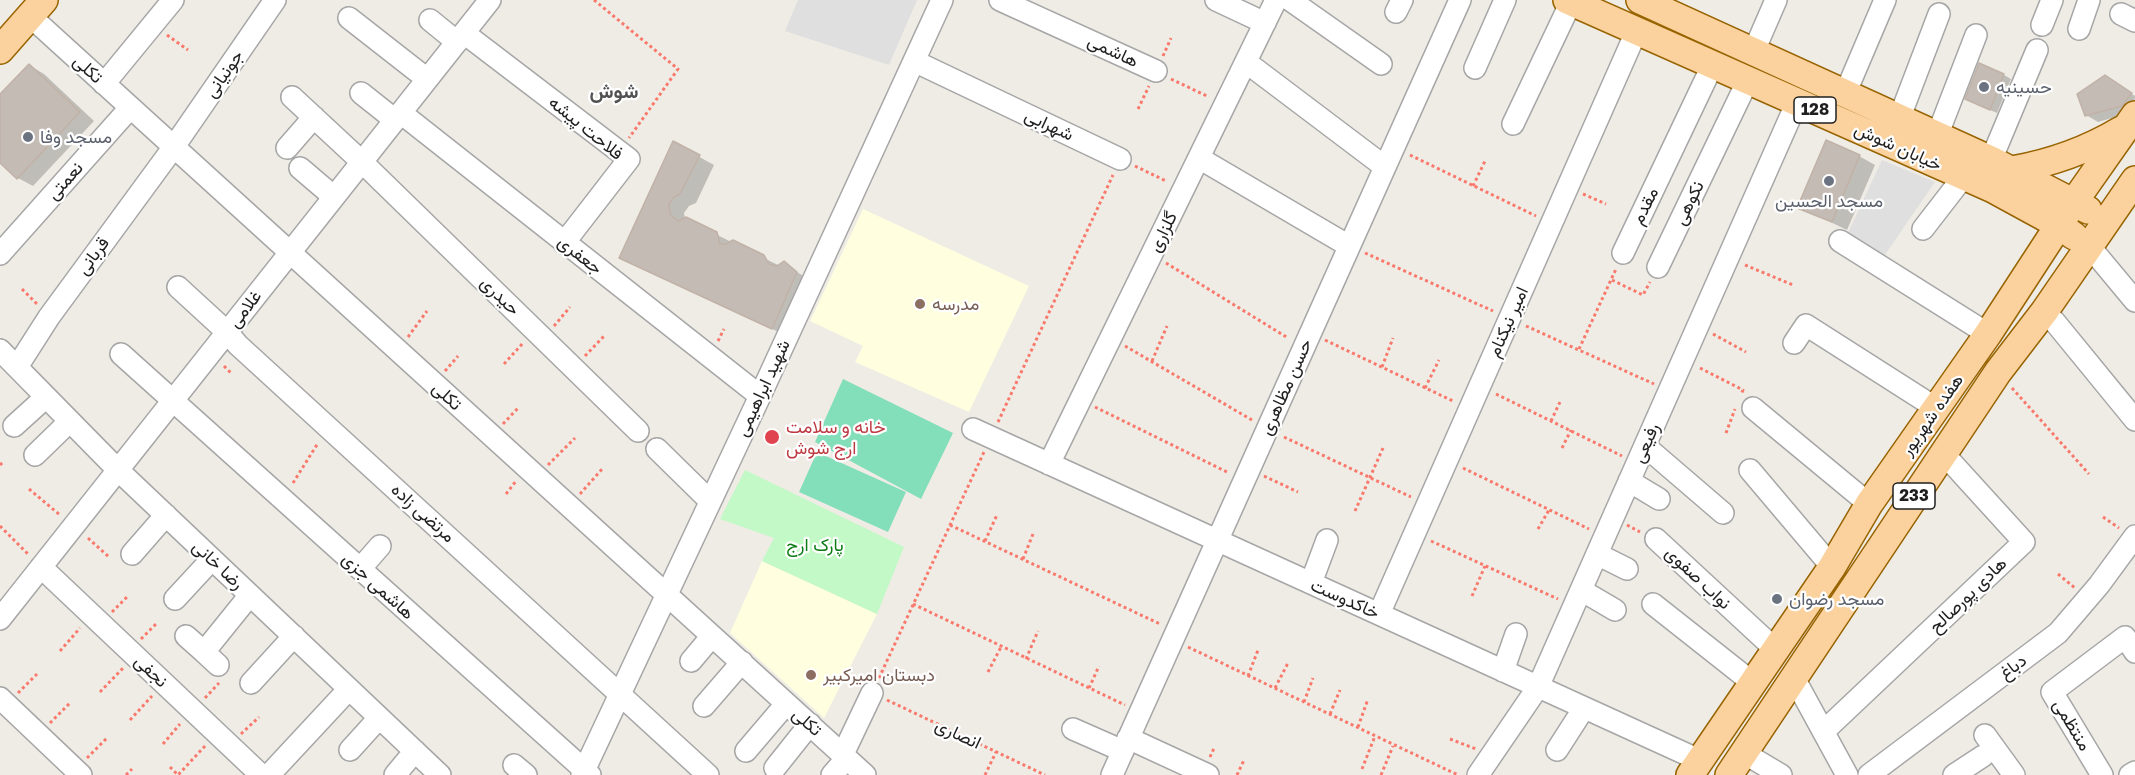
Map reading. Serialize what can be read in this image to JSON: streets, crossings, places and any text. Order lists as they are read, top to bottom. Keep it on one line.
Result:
{"streets":{"main road":["128","خیابان شوش","هفده شهریور","233"],"street":["هاشمی","تکلی","جونیانی","شهرابی","فلاحت پیشه","نعمتی","نکوهی","مقدم","گلزاری","جعفری","قربانی","حیدری","غلامی","امیر نیکنام","حسن مظاهری","شهید ابراهیمی","رفیعی","مرتضی زاده","رضا خانی","نواب صفوی","هاشمی جزی","هادی پورصالح","خاکدوست","دباغ","نجفی","منتظمی"],"path":["انصاری"]},"crossings":[["هاشمی","گلزاری"],["تکلی","جونیانی"],["تکلی","نعمتی"],["تکلی","قربانی"],["تکلی","غلامی"],["تکلی","شهید ابراهیمی"],["جونیانی","قربانی"],["شهرابی","شهید ابراهیمی"],["فلاحت پیشه","جعفری"],["فلاحت پیشه","غلامی"],["خیابان شوش","نکوهی"],["خیابان شوش","مقدم"],["خیابان شوش","امیر نیکنام"],["خیابان شوش","هفده شهریور"],["خیابان شوش","رفیعی"],["گلزاری","خاکدوست"],["جعفری","غلامی"],["جعفری","شهید ابراهیمی"],["قربانی","رضا خانی"],["حیدری","غلامی"],["غلامی","مرتضی زاده"],["غلامی","رضا خانی"],["غلامی","هاشمی جزی"],["غلامی","نجفی"],["امیر نیکنام","نواب صفوی"],["امیر نیکنام","خاکدوست"],["حسن مظاهری","خاکدوست"],["شهید ابراهیمی","مرتضی زاده"],["شهید ابراهیمی","هاشمی جزی"],["هفده شهریور","نواب صفوی"],["هفده شهریور","هادی پورصالح"],["هفده شهریور","خاکدوست"],["رفیعی","نواب صفوی"],["رفیعی","خاکدوست"]],"districts":["شوش"],"parks":["پارک ارج"],"places":["حسینیه","مسجد وفا","مسجد الحسین","مدرسه","خانه و سلامت ارج شوش","مسجد رضوان","دبستان امیرکبیر"]}
